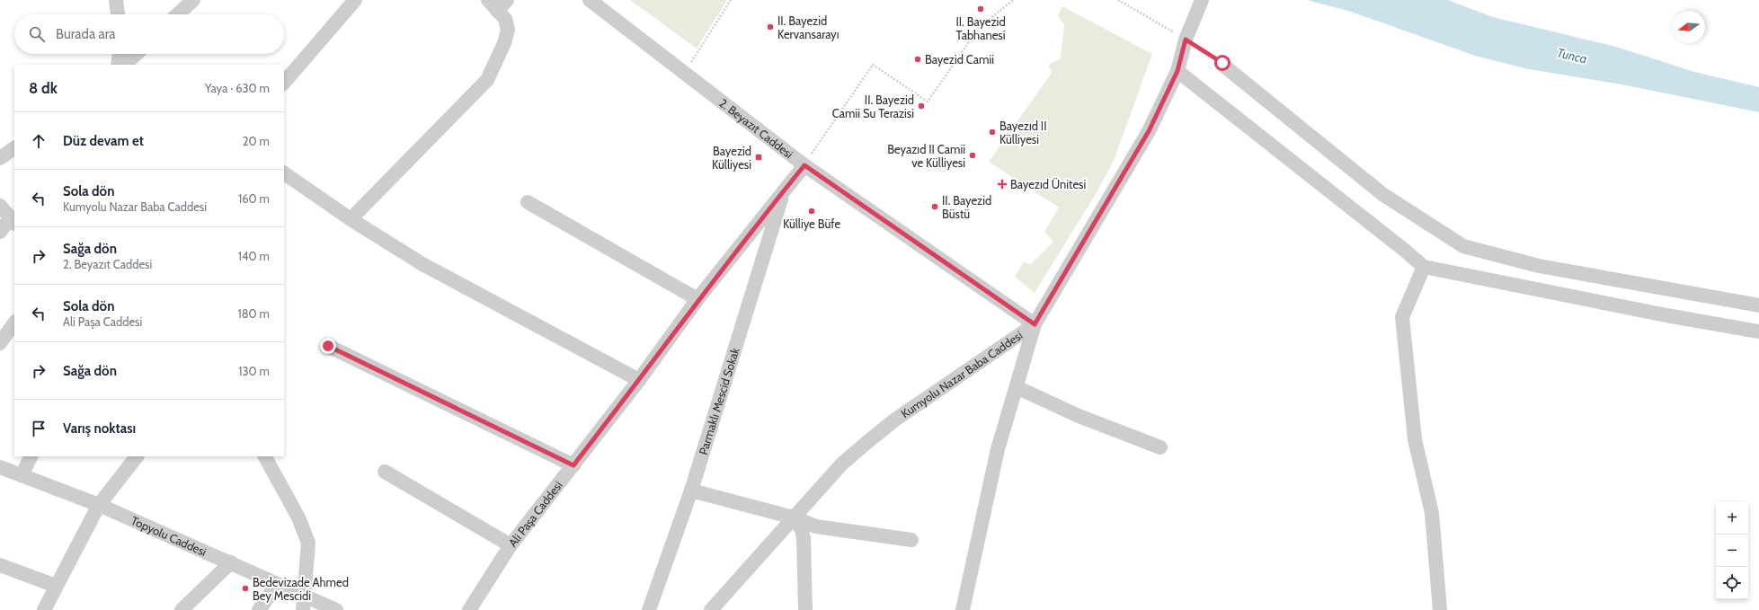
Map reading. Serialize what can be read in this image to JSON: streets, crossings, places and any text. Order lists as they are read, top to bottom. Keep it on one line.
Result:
{"streets":{"street":["2. Beyazıt Caddesi","Kumyolu Nazar Baba Caddesi","Parmaklı Mescid Sokak","Ali Paşa Caddesi","Topyolu Caddesi"]},"crossings":[["2. Beyazıt Caddesi","Kumyolu Nazar Baba Caddesi"],["2. Beyazıt Caddesi","Ali Paşa Caddesi"],["Parmaklı Mescid Sokak","Ali Paşa Caddesi"]],"water":["Tunca"],"places":{"other":["II. Bayezid Tabhanesi","II. Bayezid Kervansarayı","Bayezid Camii","II. Bayezid Camii Su Terazisi","Bayezıd II Külliyesi","Beyazıd II Camii ve Külliyesi","II. Bayezid Büstü","Külliye Büfe","Bedevizade Ahmed Bey Mescidi"],"transit":["Bayezid Külliyesi"],"health":["Bayezıd Ünitesi"]},"north":"left","page":{"search":"Burada ara","heading":["8 dk","Yaya · 630 m"],"list":[["Düz devam et","20 m"],["Sola dön","Kumyolu Nazar Baba Caddesi","160 m"],["Sağa dön","2. Beyazıt Caddesi","140 m"],["Sola dön","Ali Paşa Caddesi","180 m"],["Sağa dön","130 m"],"Varış noktası"],"map_buttons":["+","−"]}}
